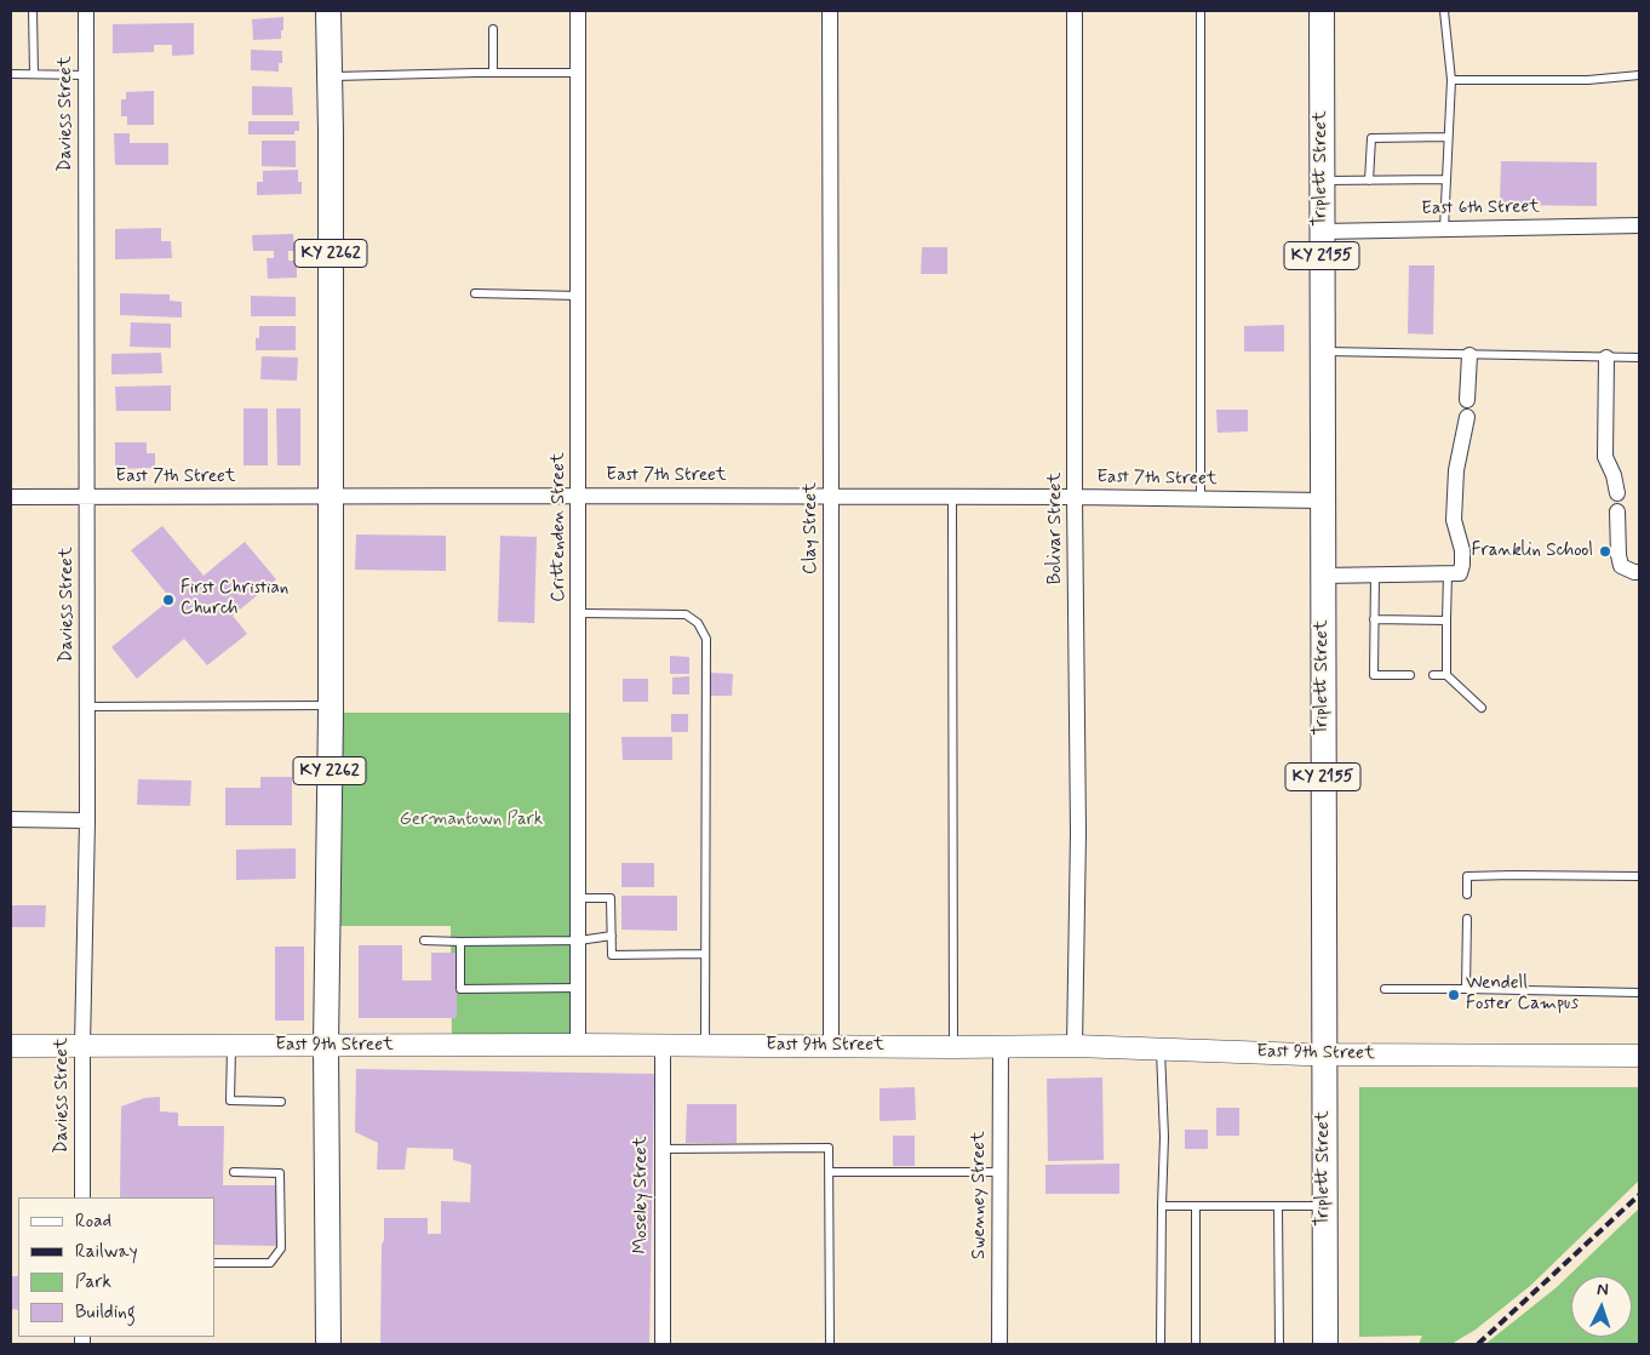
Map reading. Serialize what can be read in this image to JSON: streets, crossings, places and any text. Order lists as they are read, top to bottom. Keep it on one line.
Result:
{"streets":{"main road":["Triplett Street","KY 2262","KY 2155"],"street":["Daviess Street","East 6th Street","East 7th Street","Crittenden Street","Clay Street","Bolivar Street","East 9th Street","Moseley Street","Swenney Street"]},"crossings":[["Daviess Street","East 7th Street"],["Daviess Street","East 9th Street"],["Triplett Street","East 6th Street"],["Triplett Street","East 7th Street"],["Triplett Street","East 9th Street"],["KY 2262","East 7th Street"],["KY 2262","East 9th Street"],["East 7th Street","Crittenden Street"],["East 7th Street","Clay Street"],["East 7th Street","Bolivar Street"],["Crittenden Street","East 9th Street"],["Clay Street","East 9th Street"],["Bolivar Street","East 9th Street"],["East 9th Street","Moseley Street"],["East 9th Street","Swenney Street"]],"parks":["Germantown Park"],"places":["Franklin School","First Christian Church","Wendell Foster Campus"],"legend":["Road","Railway","Park","Building"],"north":"top"}
